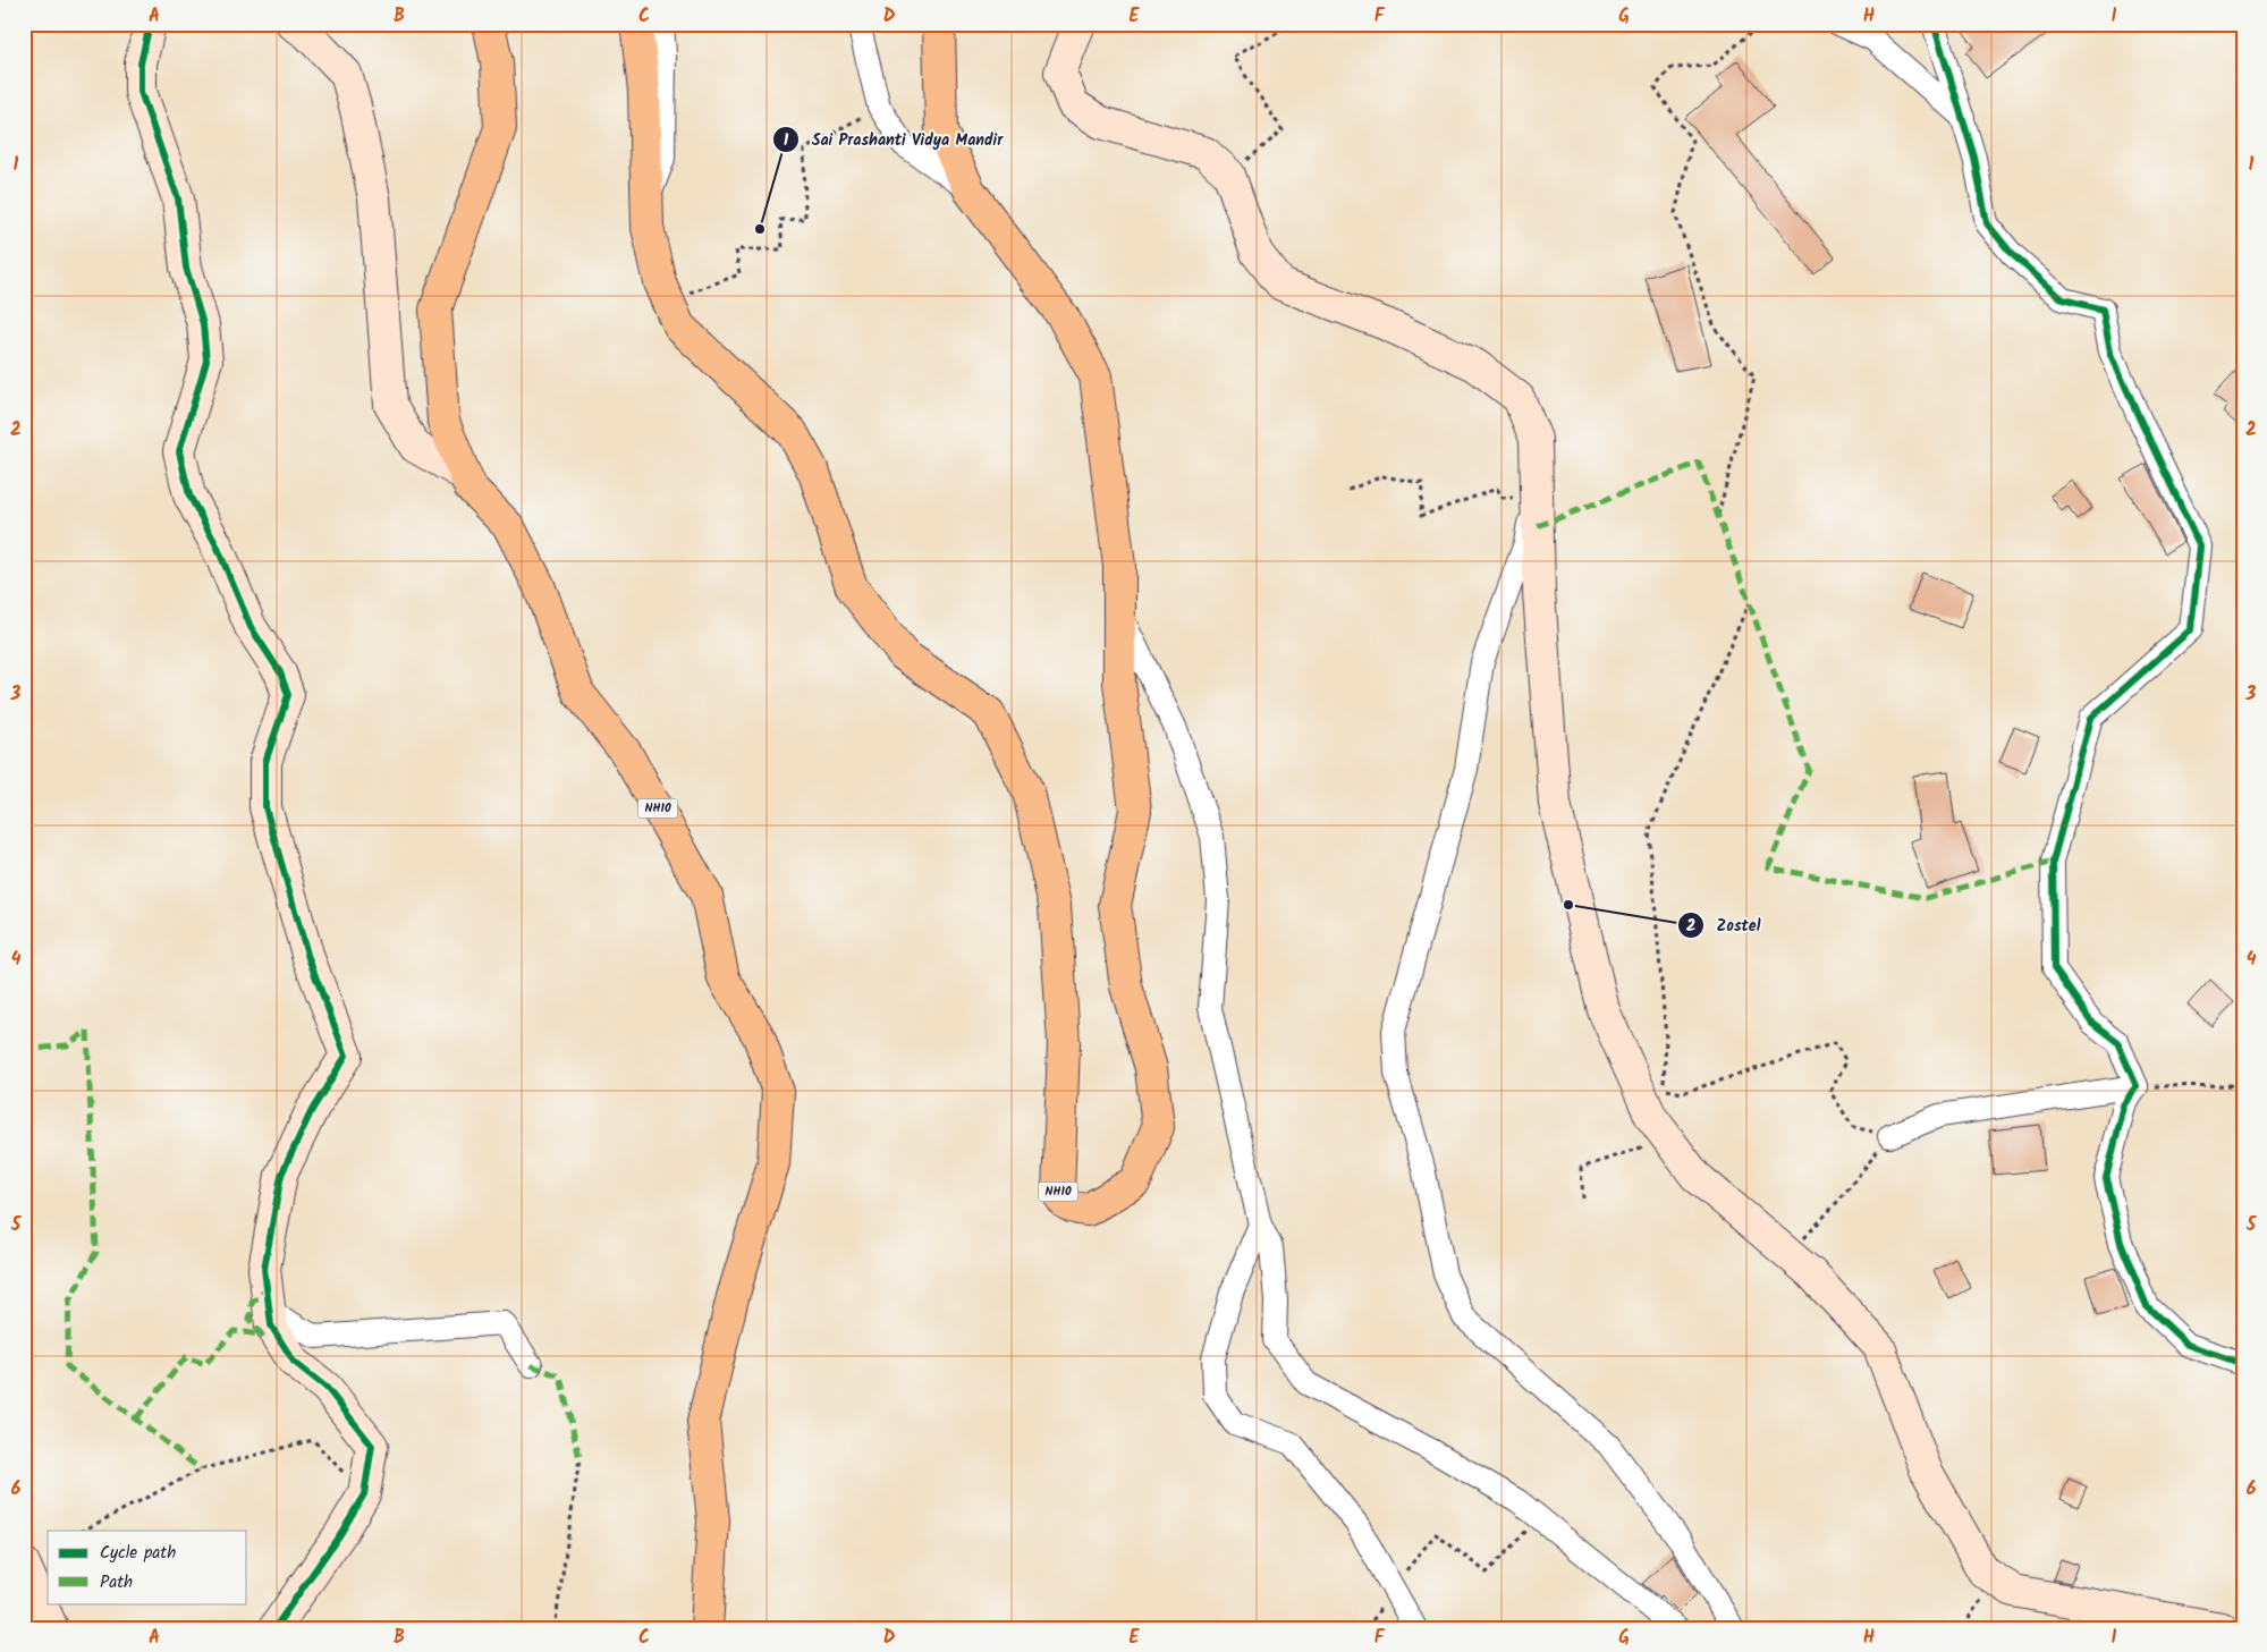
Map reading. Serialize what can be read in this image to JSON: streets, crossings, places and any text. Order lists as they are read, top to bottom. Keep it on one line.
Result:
{"streets":{"highway":["NH10"]},"places":["Sai Prashanti Vidya Mandir","Zostel"],"legend":["Cycle path","Path"],"grid":{"columns":["A","B","C","D","E","F","G","H","I"],"rows":["1","2","3","4","5","6"]}}
